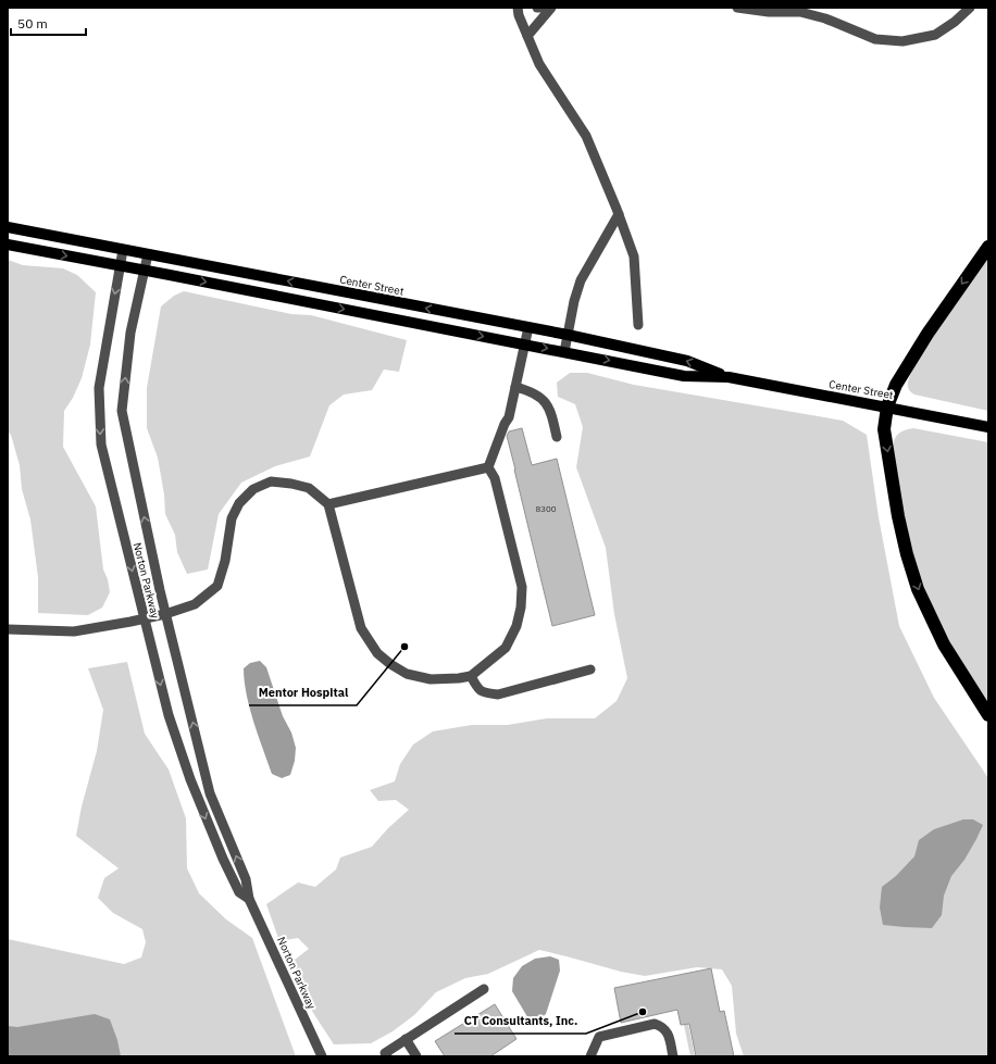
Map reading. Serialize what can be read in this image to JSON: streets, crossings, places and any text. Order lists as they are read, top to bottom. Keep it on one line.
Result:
{"streets":{"main road":["Center Street"],"street":["Norton Parkway"]},"crossings":[["Center Street","Norton Parkway"]],"places":["Mentor Hospital","CT Consultants, Inc."],"house_numbers":["8300"],"scale_bar":"50 m"}
